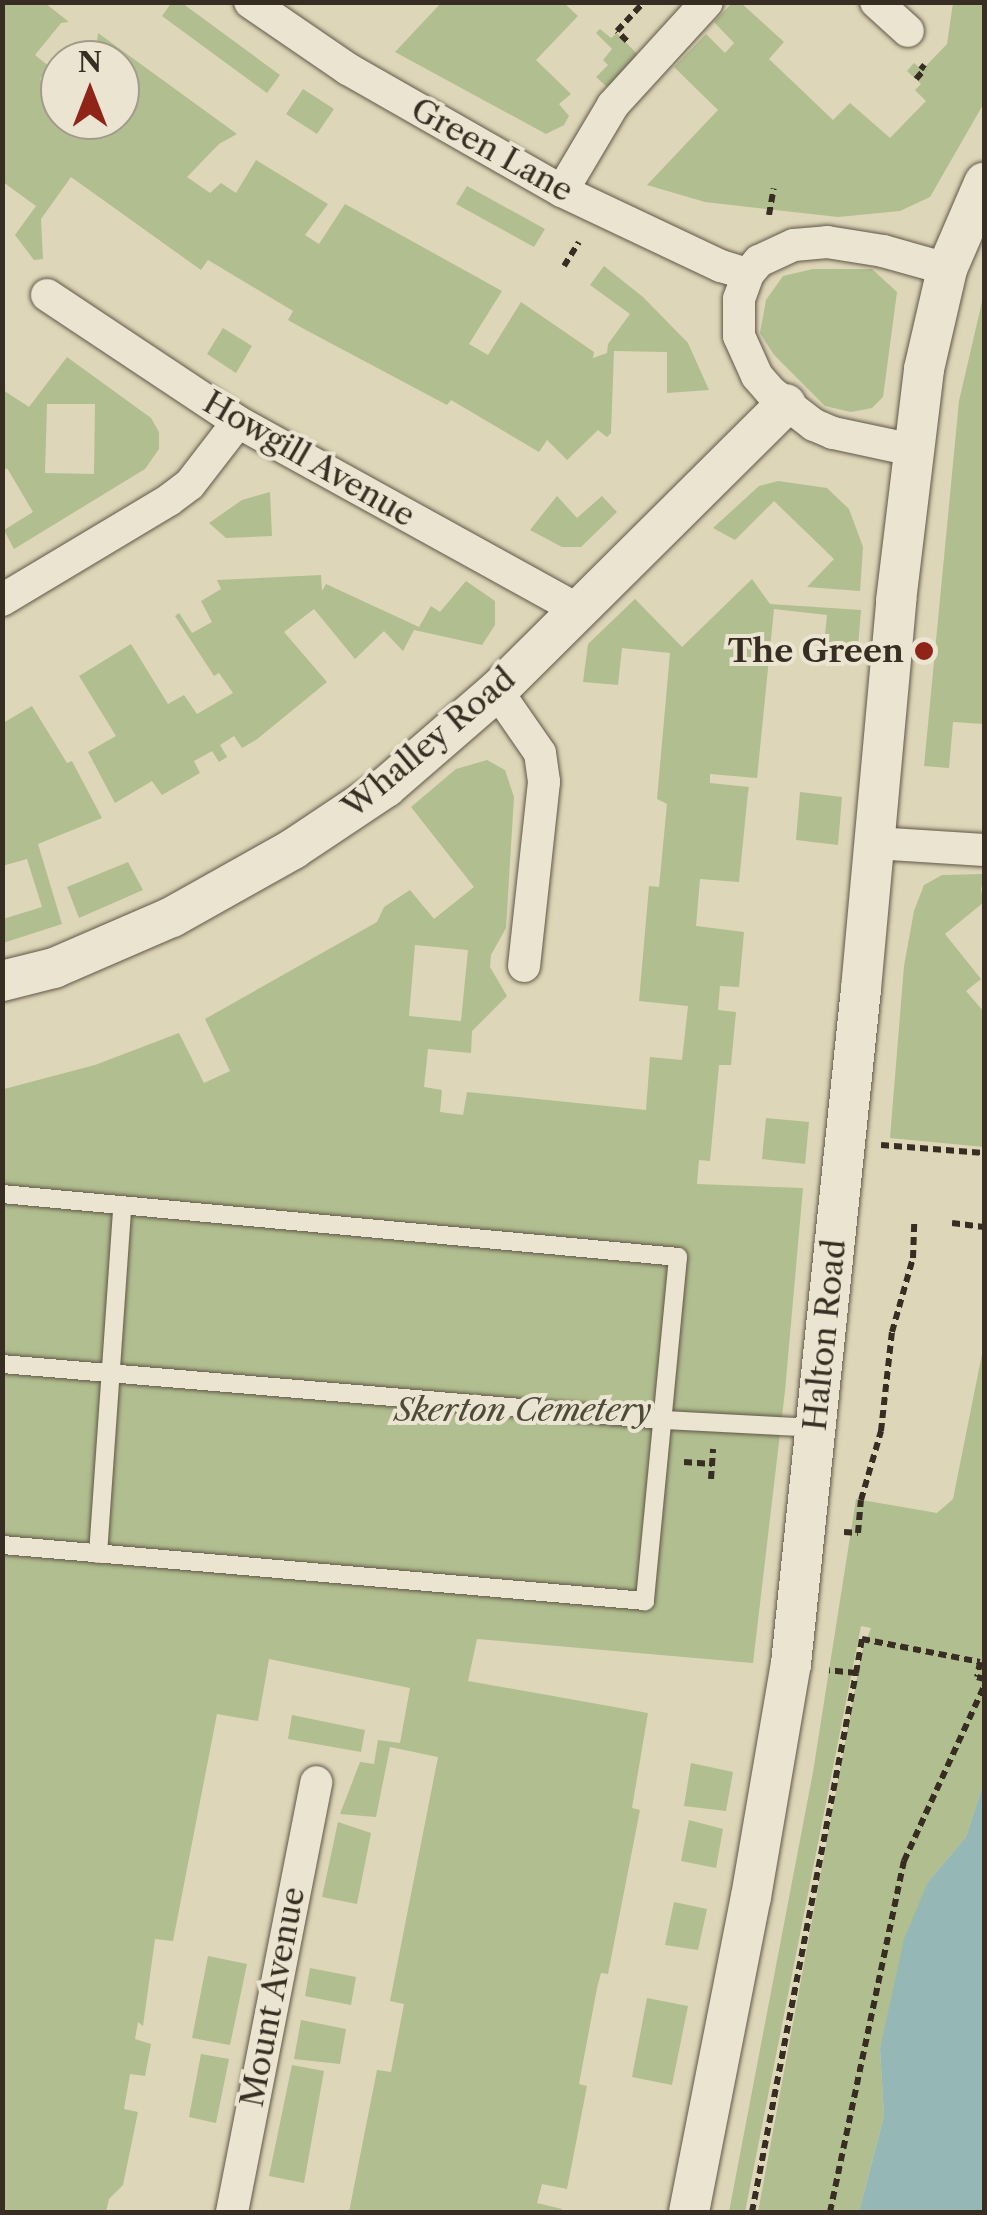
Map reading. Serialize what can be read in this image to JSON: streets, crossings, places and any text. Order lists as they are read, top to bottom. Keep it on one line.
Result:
{"streets":{"street":["Green Lane","Howgill Avenue","Whalley Road","Halton Road","Mount Avenue"]},"crossings":[["Howgill Avenue","Whalley Road"]],"parks":["Skerton Cemetery"],"places":["The Green"],"north":"top"}
